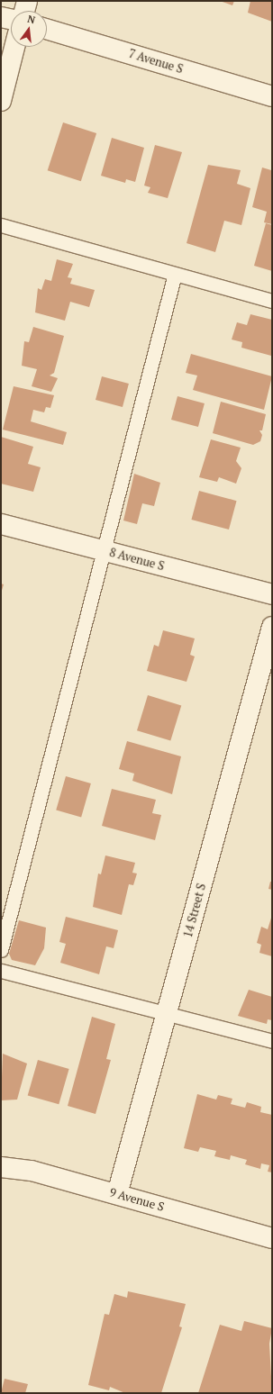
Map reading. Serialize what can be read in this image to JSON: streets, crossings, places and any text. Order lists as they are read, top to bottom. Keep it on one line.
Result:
{"streets":{"street":["7 Avenue S","8 Avenue S","14 Street S","9 Avenue S"]},"crossings":[["14 Street S","9 Avenue S"]],"north":"top"}
